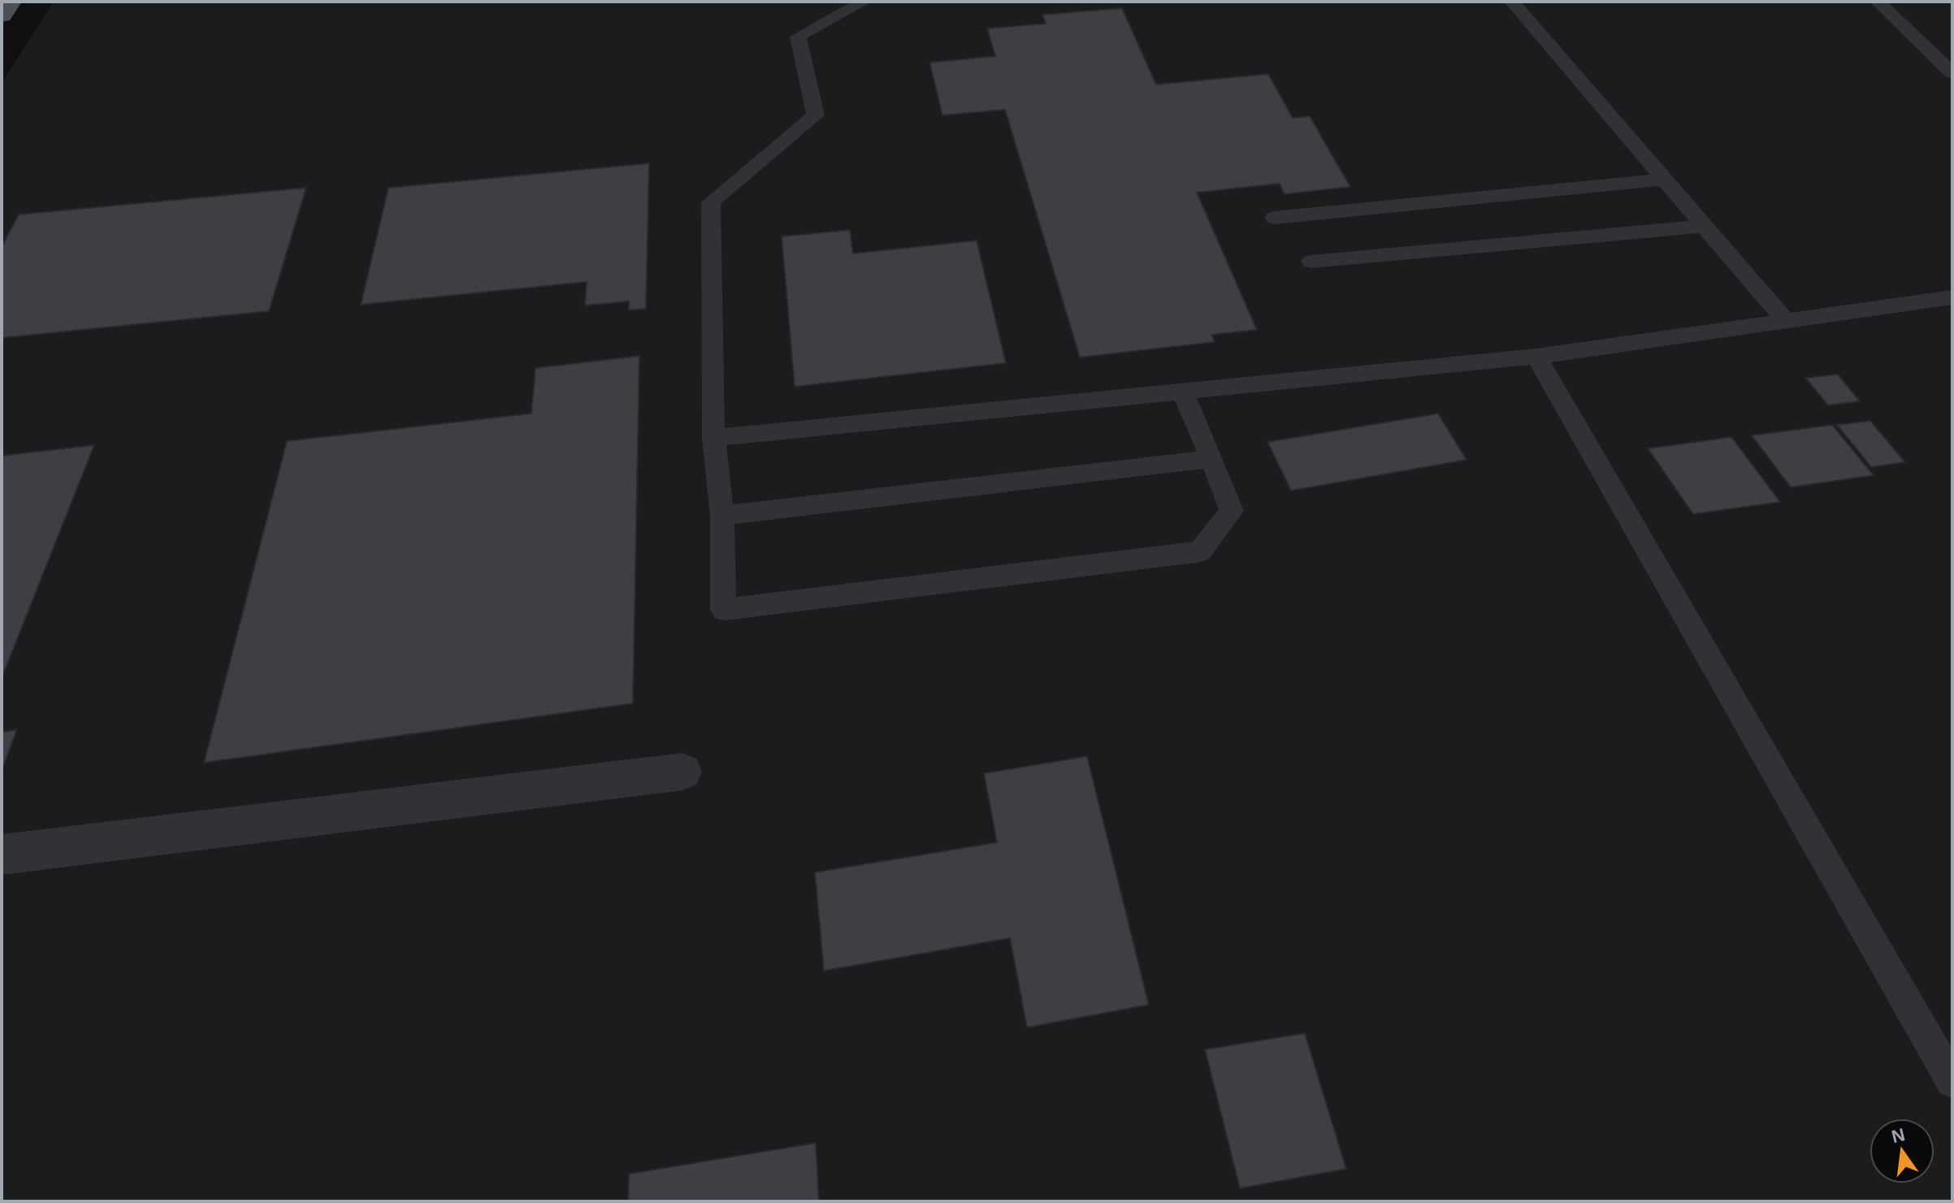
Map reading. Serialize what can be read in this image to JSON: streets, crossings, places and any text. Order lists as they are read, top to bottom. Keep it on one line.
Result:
{"north":"top"}
